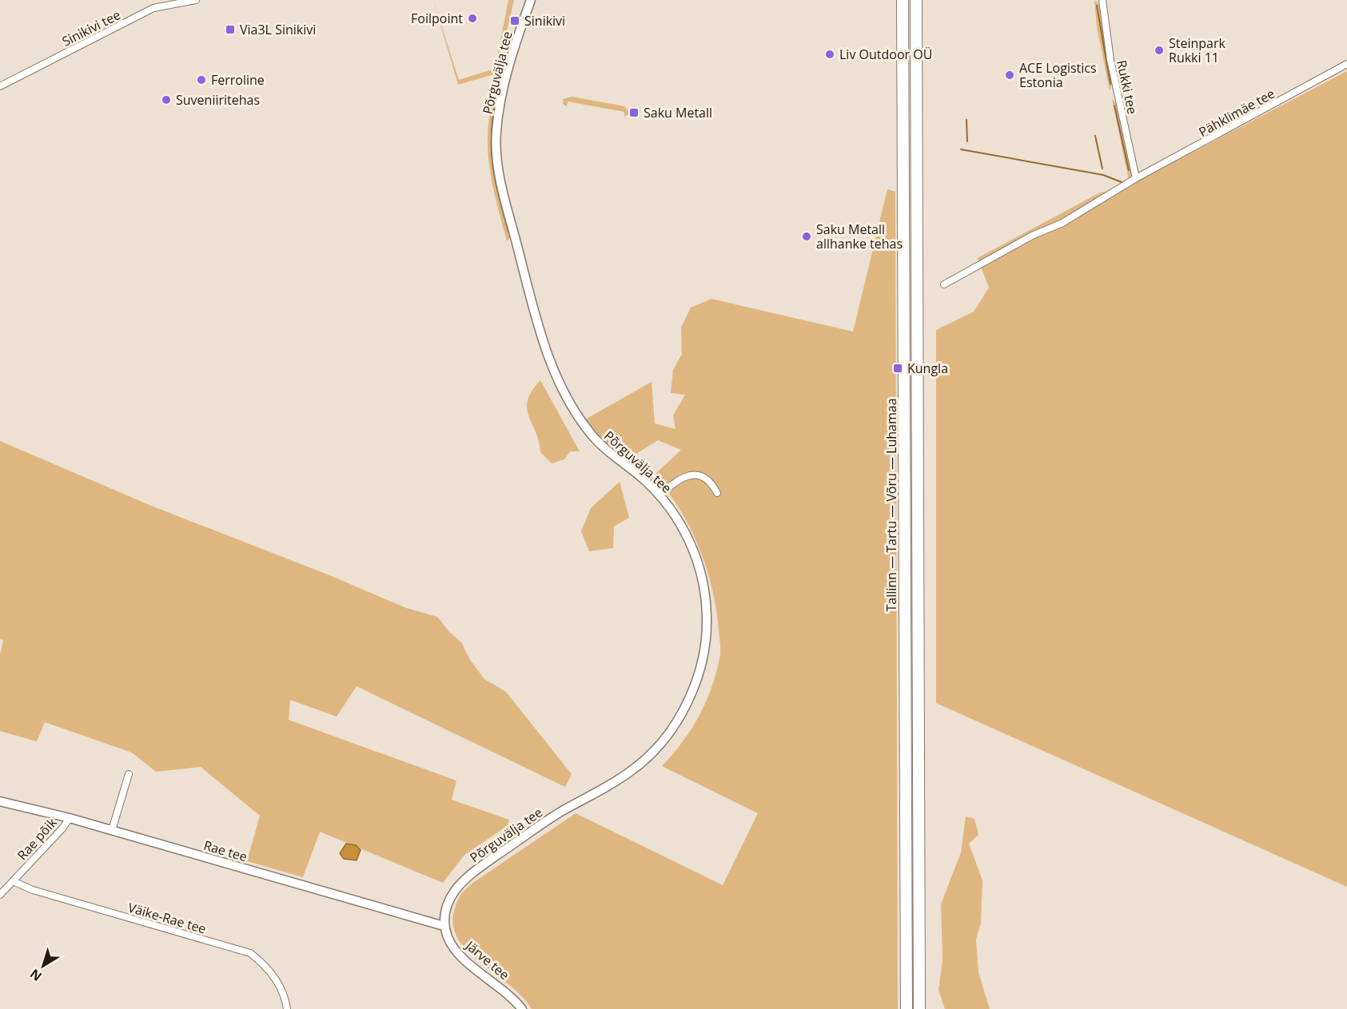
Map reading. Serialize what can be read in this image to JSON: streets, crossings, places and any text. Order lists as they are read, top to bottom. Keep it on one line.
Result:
{"streets":{"highway":["Tallinn — Tartu — Võru — Luhamaa"],"street":["Sinikivi tee","Põrguvälja tee","Rukki tee","Pähklimäe tee","Rae põik","Rae tee","Väike-Rae tee","Järve tee"]},"crossings":[["Põrguvälja tee","Rae tee"],["Põrguvälja tee","Järve tee"],["Rukki tee","Pähklimäe tee"],["Rae põik","Rae tee"],["Rae põik","Väike-Rae tee"],["Rae tee","Järve tee"]],"places":{"other":["Foilpoint","Steinpark Rukki 11","Liv Outdoor OÜ","ACE Logistics Estonia","Ferroline","Suveniiritehas","Saku Metall allhanke tehas"],"transit":["Sinikivi","Via3L Sinikivi","Saku Metall","Kungla"]},"north":"bottom left"}
